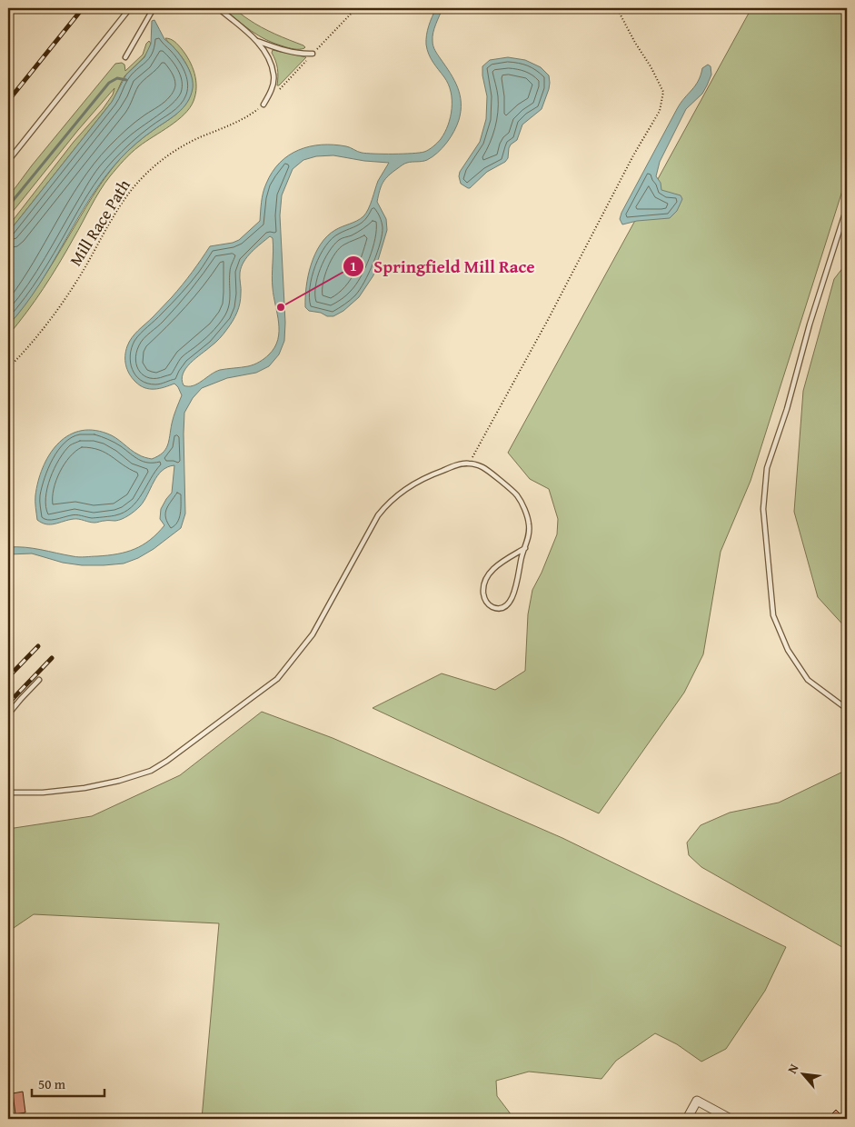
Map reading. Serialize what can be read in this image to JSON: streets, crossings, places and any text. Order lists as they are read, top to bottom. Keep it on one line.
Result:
{"streets":{"path":["Mill Race Path"]},"places":["Springfield Mill Race"],"scale_bar":"50 m","north":"top left"}
